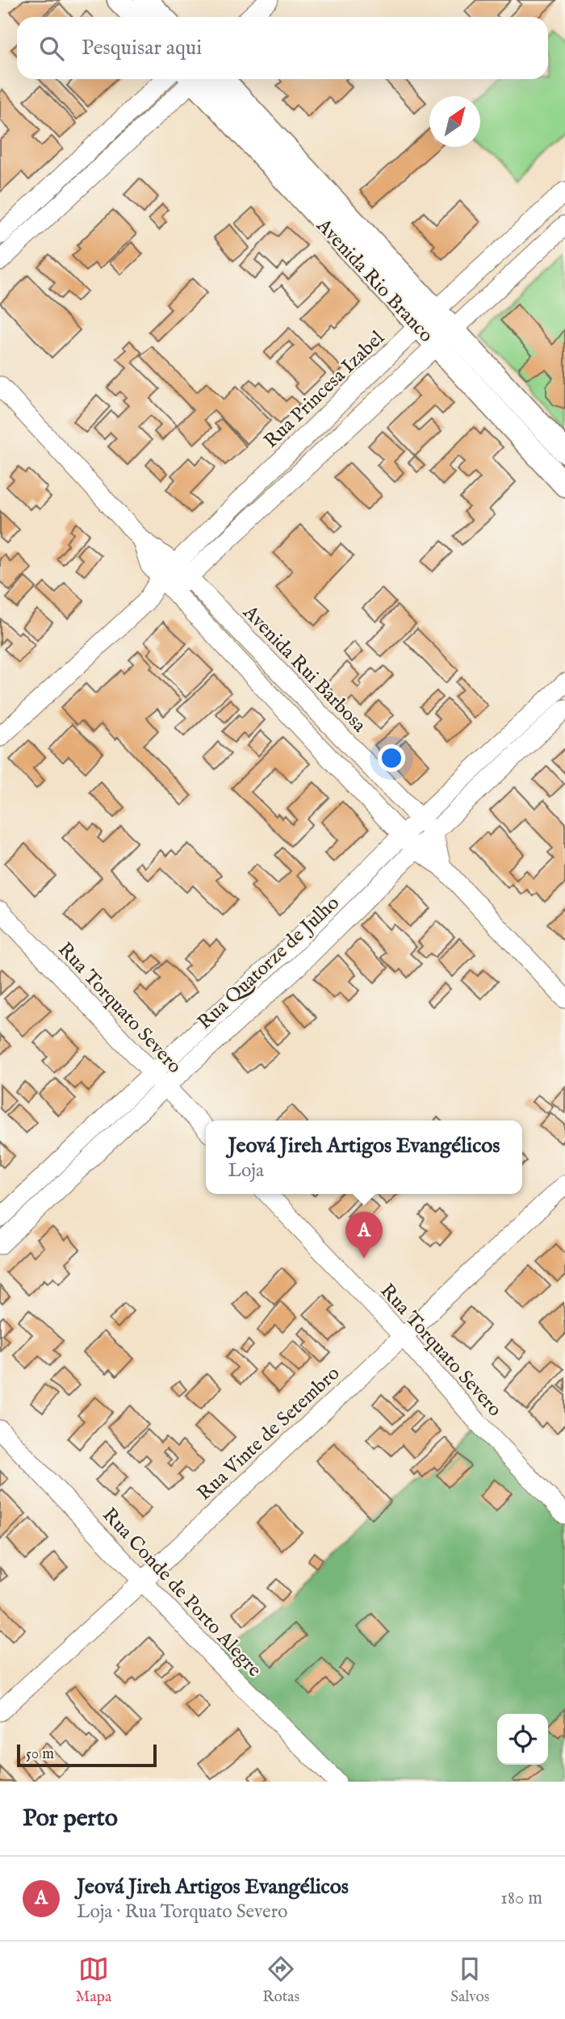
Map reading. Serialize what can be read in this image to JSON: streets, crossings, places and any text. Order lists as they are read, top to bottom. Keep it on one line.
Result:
{"streets":{"street":["Avenida Rio Branco","Rua Princesa Izabel","Avenida Rui Barbosa","Rua Quatorze de Julho","Rua Torquato Severo","Rua Vinte de Setembro","Rua Conde de Porto Alegre"]},"crossings":[["Avenida Rio Branco","Rua Princesa Izabel"],["Rua Princesa Izabel","Avenida Rui Barbosa"],["Avenida Rui Barbosa","Rua Quatorze de Julho"],["Rua Quatorze de Julho","Rua Torquato Severo"],["Rua Torquato Severo","Rua Vinte de Setembro"],["Rua Vinte de Setembro","Rua Conde de Porto Alegre"]],"scale_bar":"50 m","north":"top right","page":{"search":"Pesquisar aqui","popup":["Jeová Jireh Artigos Evangélicos","Loja"],"pins":"A","scale":"50 m","heading":"Por perto","list":[{"mark":"A","name":"Jeová Jireh Artigos Evangélicos","note":"Loja · Rua Torquato Severo","value":"180 m"}],"nav":["Mapa","Rotas","Salvos"]}}
